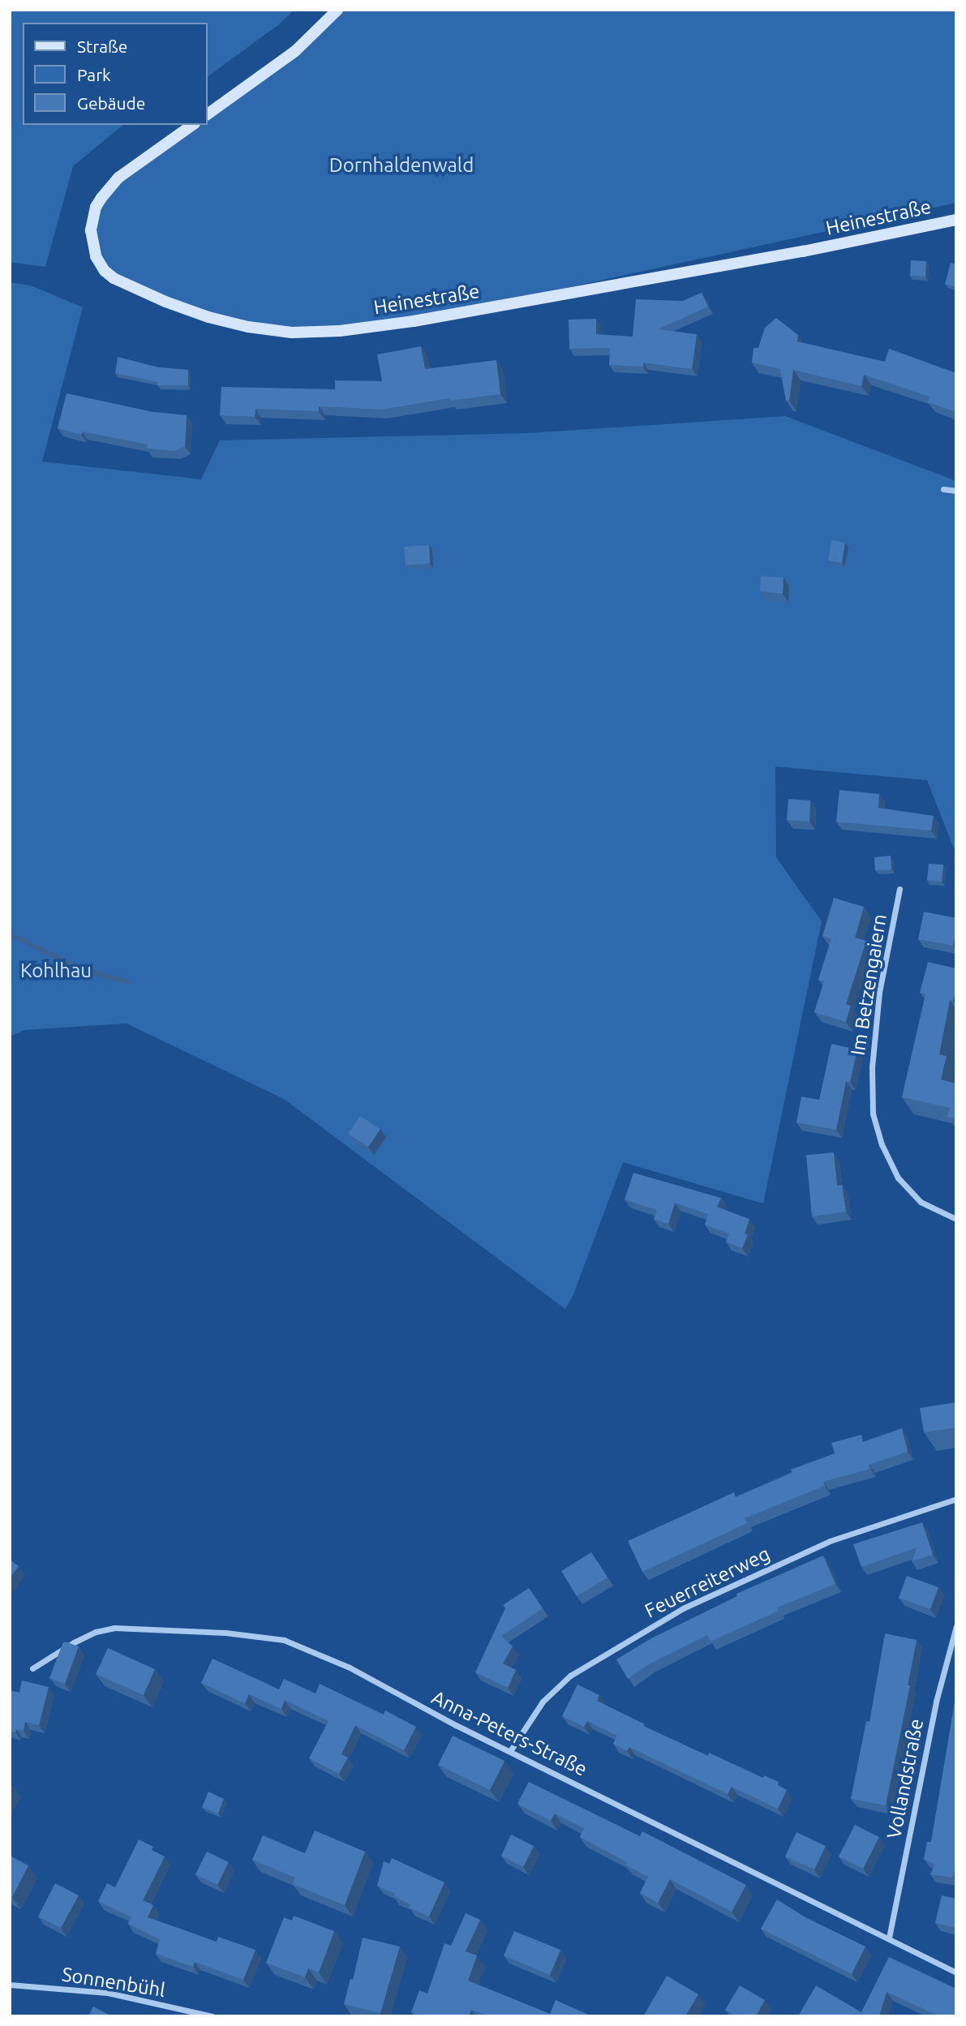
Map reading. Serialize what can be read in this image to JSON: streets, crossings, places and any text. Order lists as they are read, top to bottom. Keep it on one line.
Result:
{"streets":{"main road":["Heinestraße"],"street":["Im Betzengaiern","Feuerreiterweg","Anna-Peters-Straße","Vollandstraße","Sonnenbühl"]},"crossings":[["Feuerreiterweg","Anna-Peters-Straße"],["Anna-Peters-Straße","Vollandstraße"]],"parks":["Dornhaldenwald","Kohlhau"],"legend":["Straße","Park","Gebäude"]}
